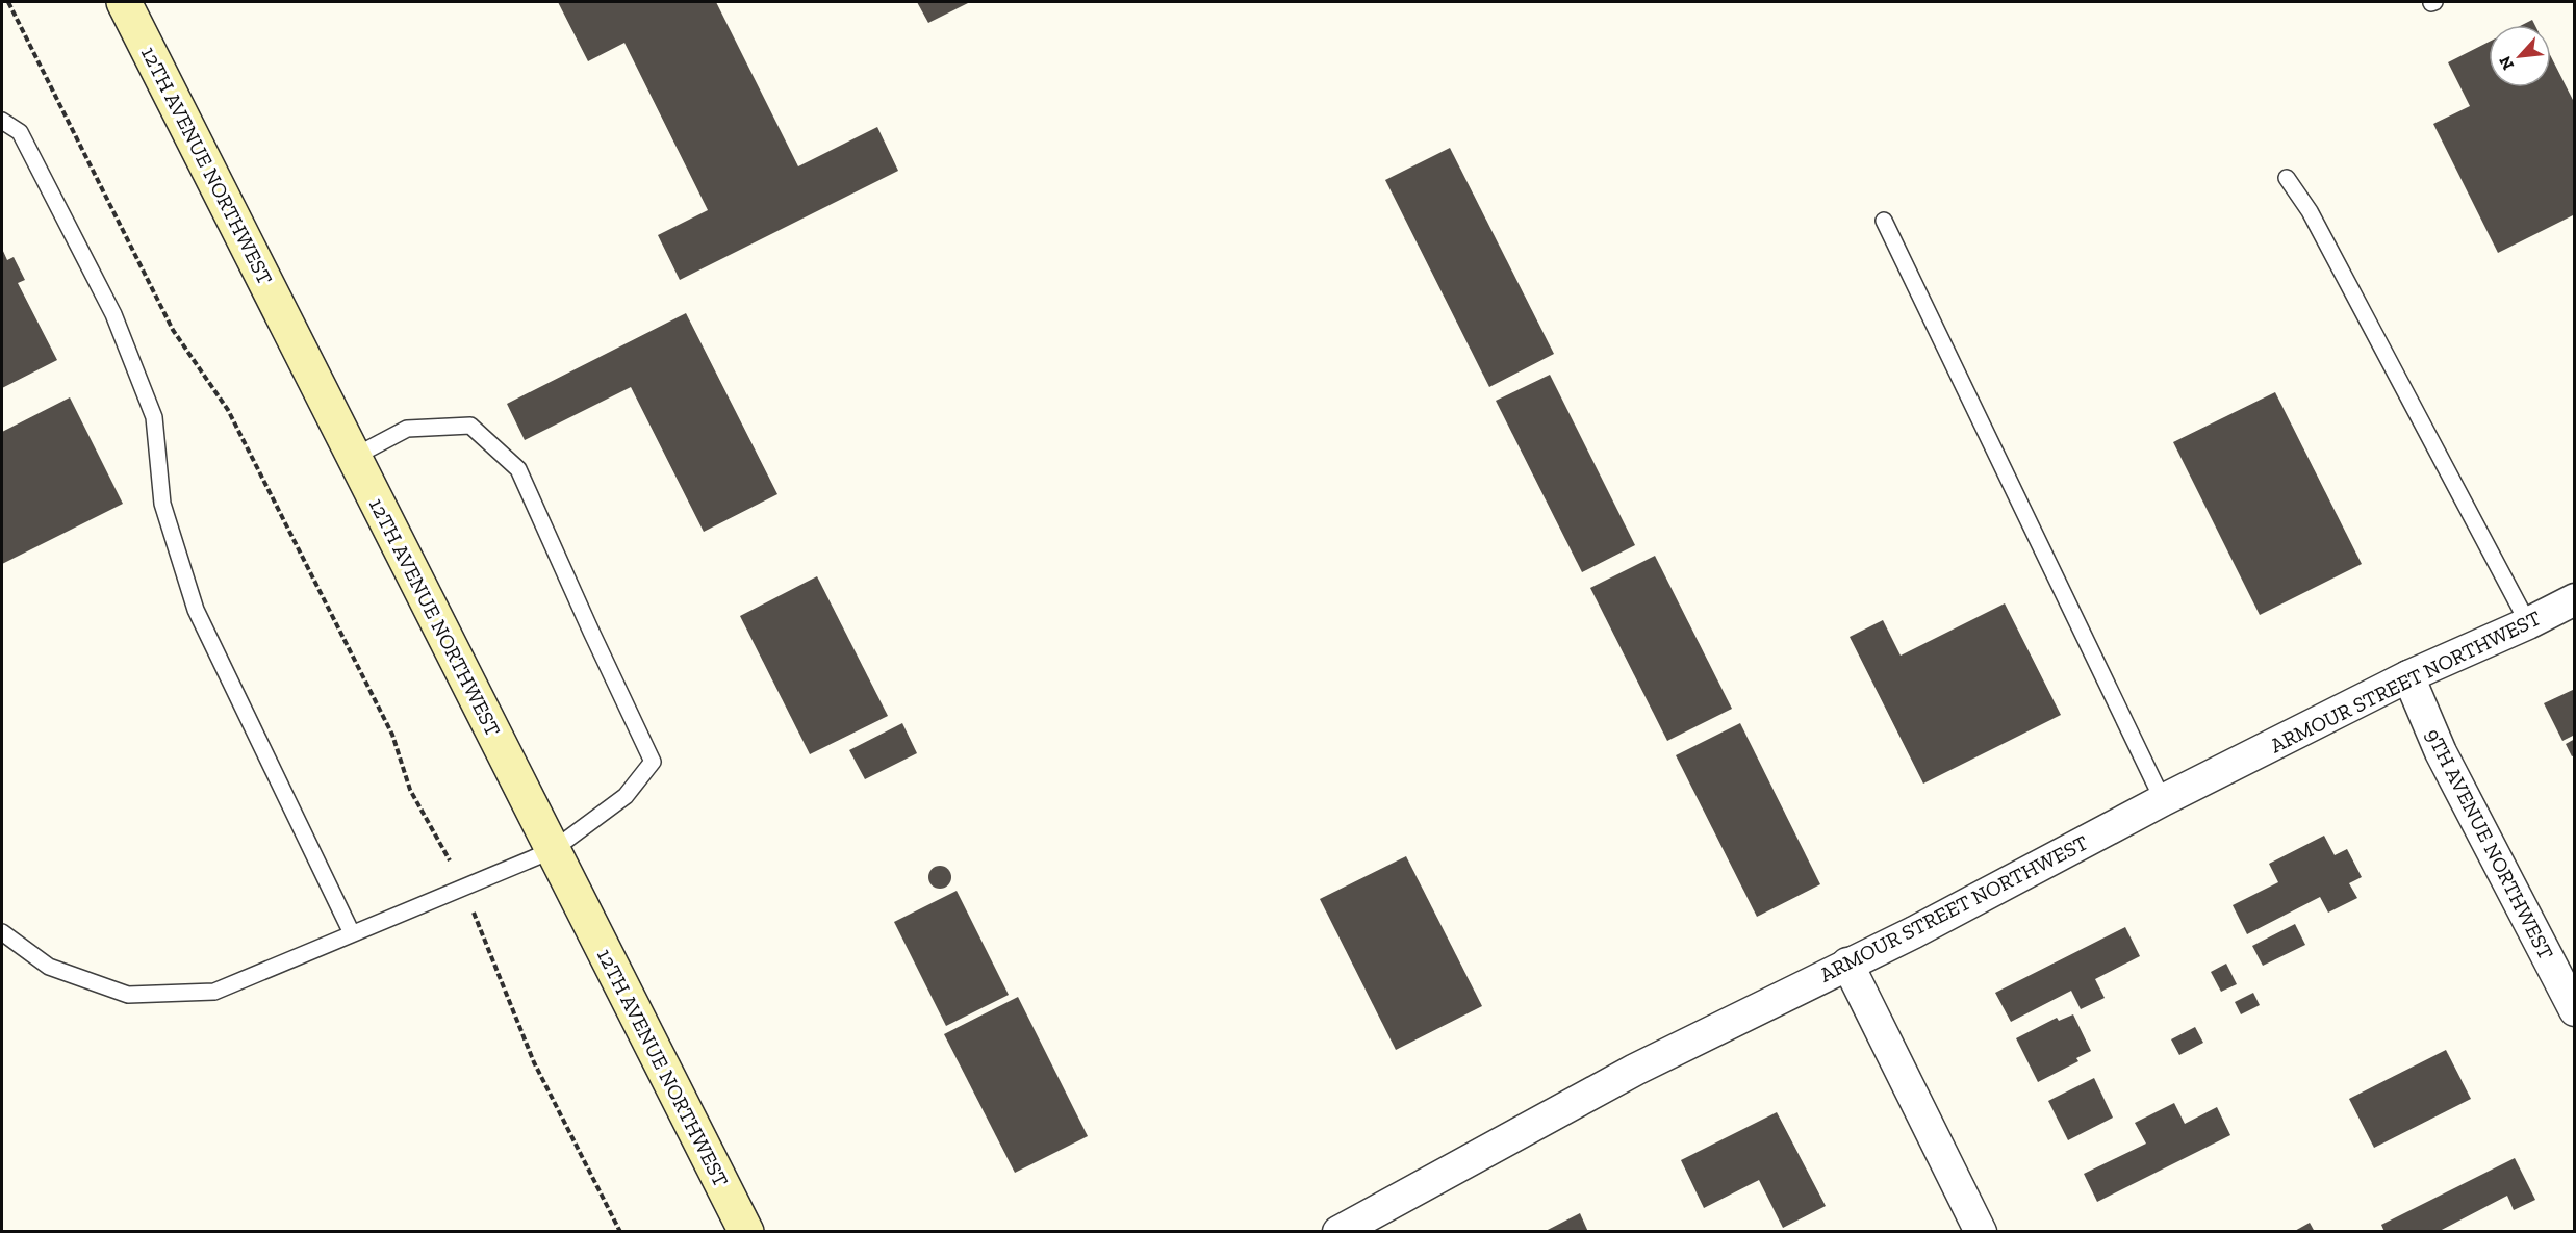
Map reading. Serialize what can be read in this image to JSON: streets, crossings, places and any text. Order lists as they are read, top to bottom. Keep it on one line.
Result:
{"streets":{"main road":["12TH AVENUE NORTHWEST"],"street":["ARMOUR STREET NORTHWEST","9TH AVENUE NORTHWEST"]},"crossings":[["ARMOUR STREET NORTHWEST","9TH AVENUE NORTHWEST"]],"north":"bottom left"}
